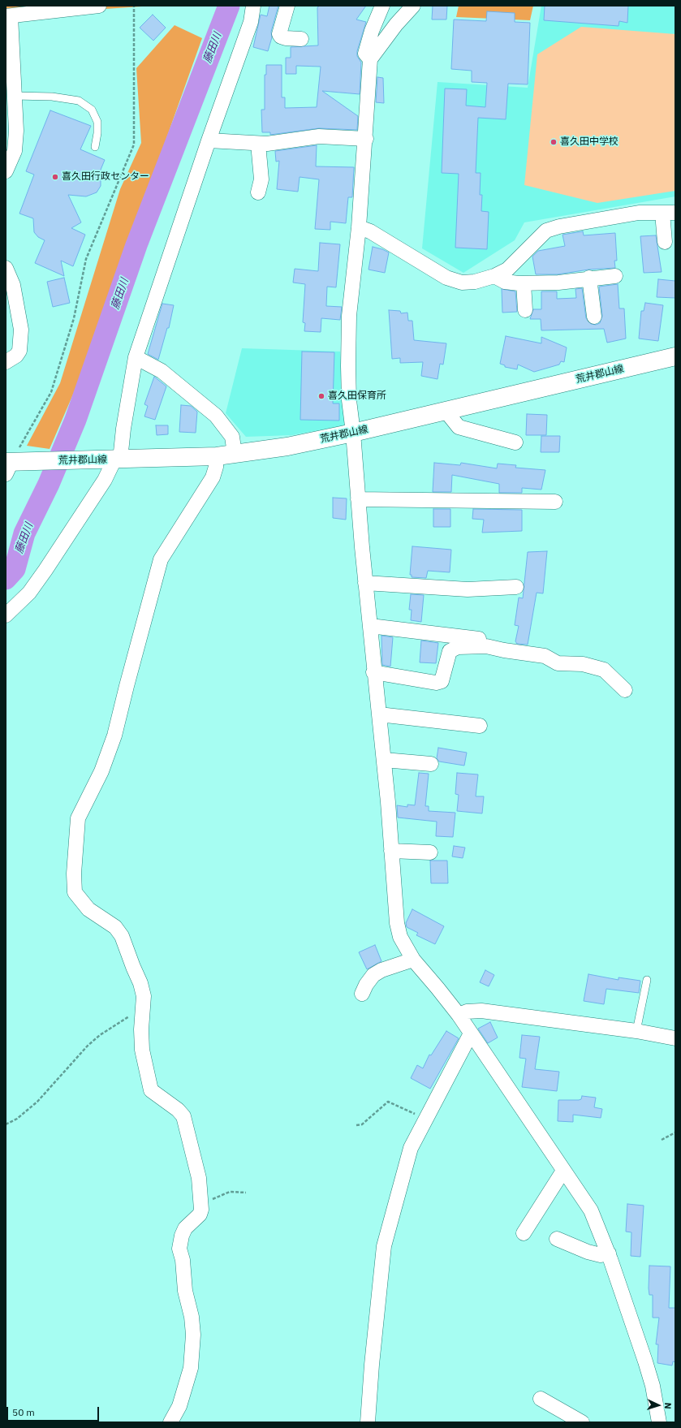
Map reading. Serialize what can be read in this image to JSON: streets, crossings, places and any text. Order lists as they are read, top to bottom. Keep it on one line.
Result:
{"streets":{"main road":["荒井郡山線"]},"water":["藤田川"],"places":["喜久田中学校","喜久田行政センター","喜久田保育所"],"scale_bar":"50 m","north":"right"}
